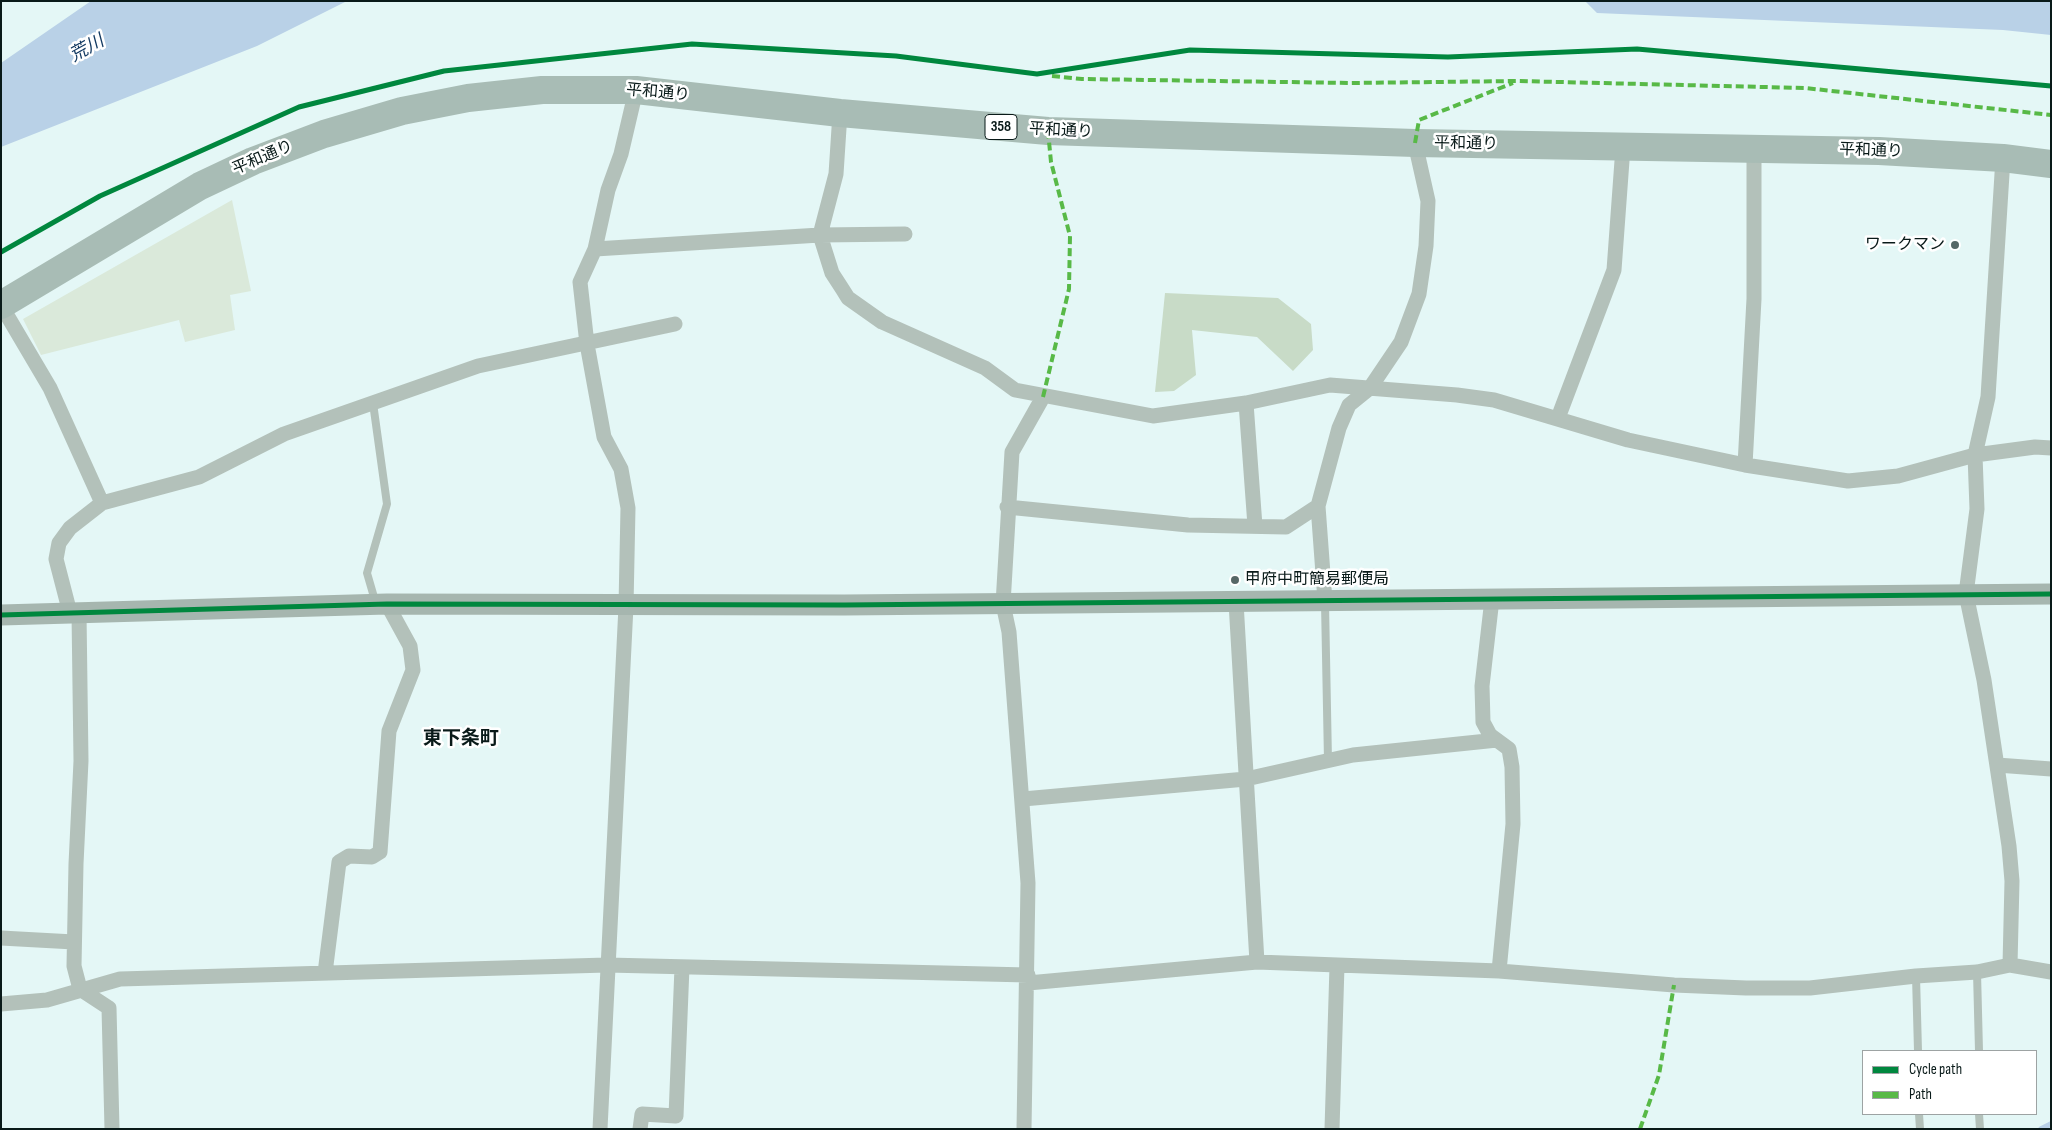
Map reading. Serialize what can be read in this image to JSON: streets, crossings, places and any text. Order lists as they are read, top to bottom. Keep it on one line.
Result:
{"streets":{"highway":["平和通り","358"]},"districts":["東下条町"],"water":["荒川"],"places":["ワークマン","甲府中町簡易郵便局"],"legend":["Cycle path","Path"]}
